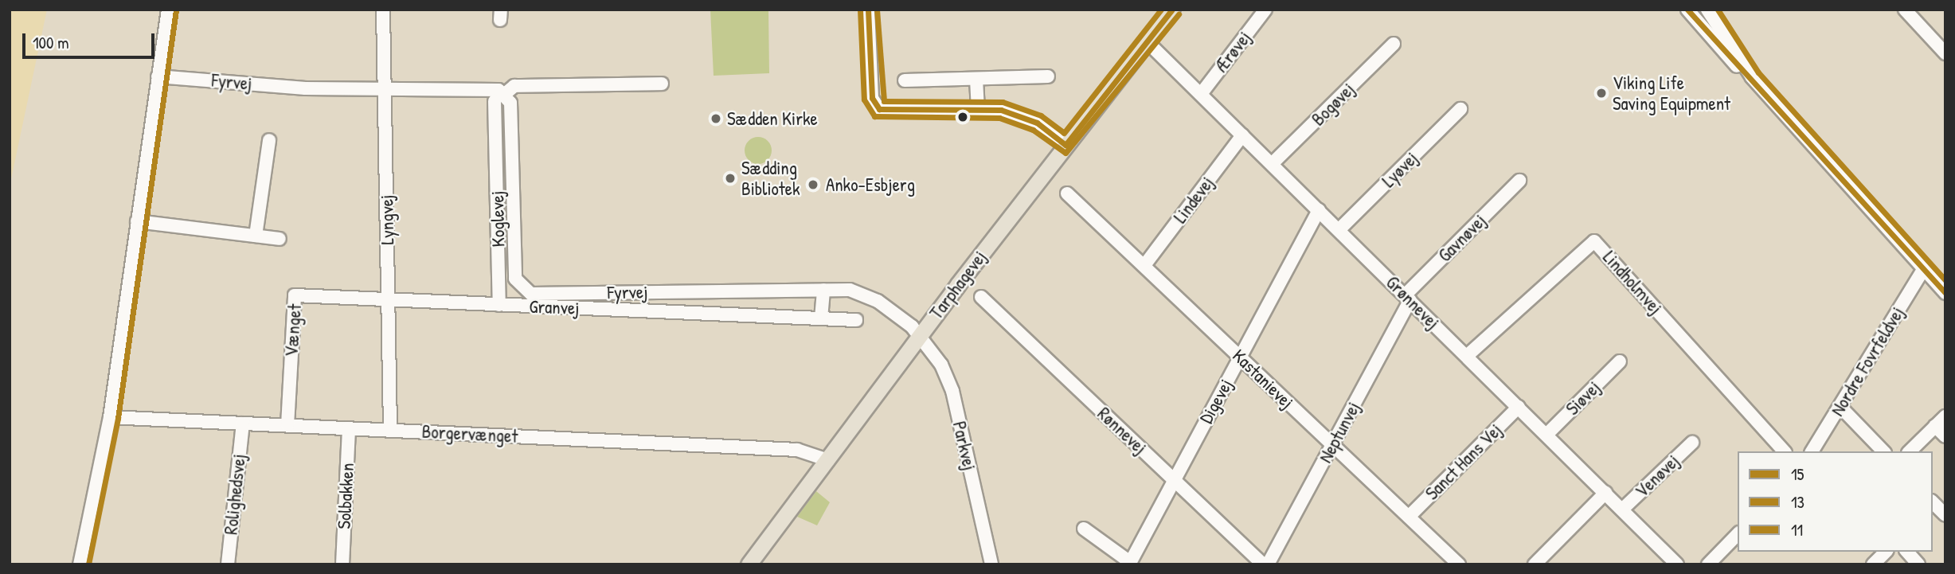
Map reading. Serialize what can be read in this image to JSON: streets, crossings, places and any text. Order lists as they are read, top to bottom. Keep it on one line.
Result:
{"streets":{"main road":["Tarphagevej"],"street":["Ærøvej","Fyrvej","Bogøvej","Lyøvej","Lindevej","Koglevej","Lyngvej","Gavnøvej","Lindholmvej","Grønnevej","Granvej","Vænget","Nordre Fovrfeldvej","Kastanievej","Siøvej","Digevej","Rønnevej","Neptunvej","Borgervænget","Parkvej","Sanct Hans Vej","Venøvej","Rolighedsvej","Solbakken"]},"crossings":[["Ærøvej","Grønnevej"],["Fyrvej","Koglevej"],["Fyrvej","Lyngvej"],["Fyrvej","Tarphagevej"],["Fyrvej","Parkvej"],["Bogøvej","Grønnevej"],["Lyøvej","Grønnevej"],["Lindevej","Grønnevej"],["Lindevej","Kastanievej"],["Koglevej","Granvej"],["Lyngvej","Granvej"],["Lyngvej","Vænget"],["Lyngvej","Borgervænget"],["Gavnøvej","Grønnevej"],["Gavnøvej","Neptunvej"],["Lindholmvej","Grønnevej"],["Tarphagevej","Grønnevej"],["Tarphagevej","Borgervænget"],["Tarphagevej","Parkvej"],["Grønnevej","Siøvej"],["Grønnevej","Digevej"],["Grønnevej","Neptunvej"],["Grønnevej","Sanct Hans Vej"],["Grønnevej","Venøvej"],["Granvej","Vænget"],["Vænget","Borgervænget"],["Kastanievej","Digevej"],["Kastanievej","Neptunvej"],["Kastanievej","Sanct Hans Vej"],["Digevej","Rønnevej"],["Borgervænget","Rolighedsvej"],["Borgervænget","Solbakken"]],"places":["Viking Life Saving Equipment","Sædden Kirke","Sædding Bibliotek","Anko-Esbjerg"],"lines":["transit line 15","transit line 13","transit line 11"],"legend":["15","13","11"],"scale_bar":"100 m"}
